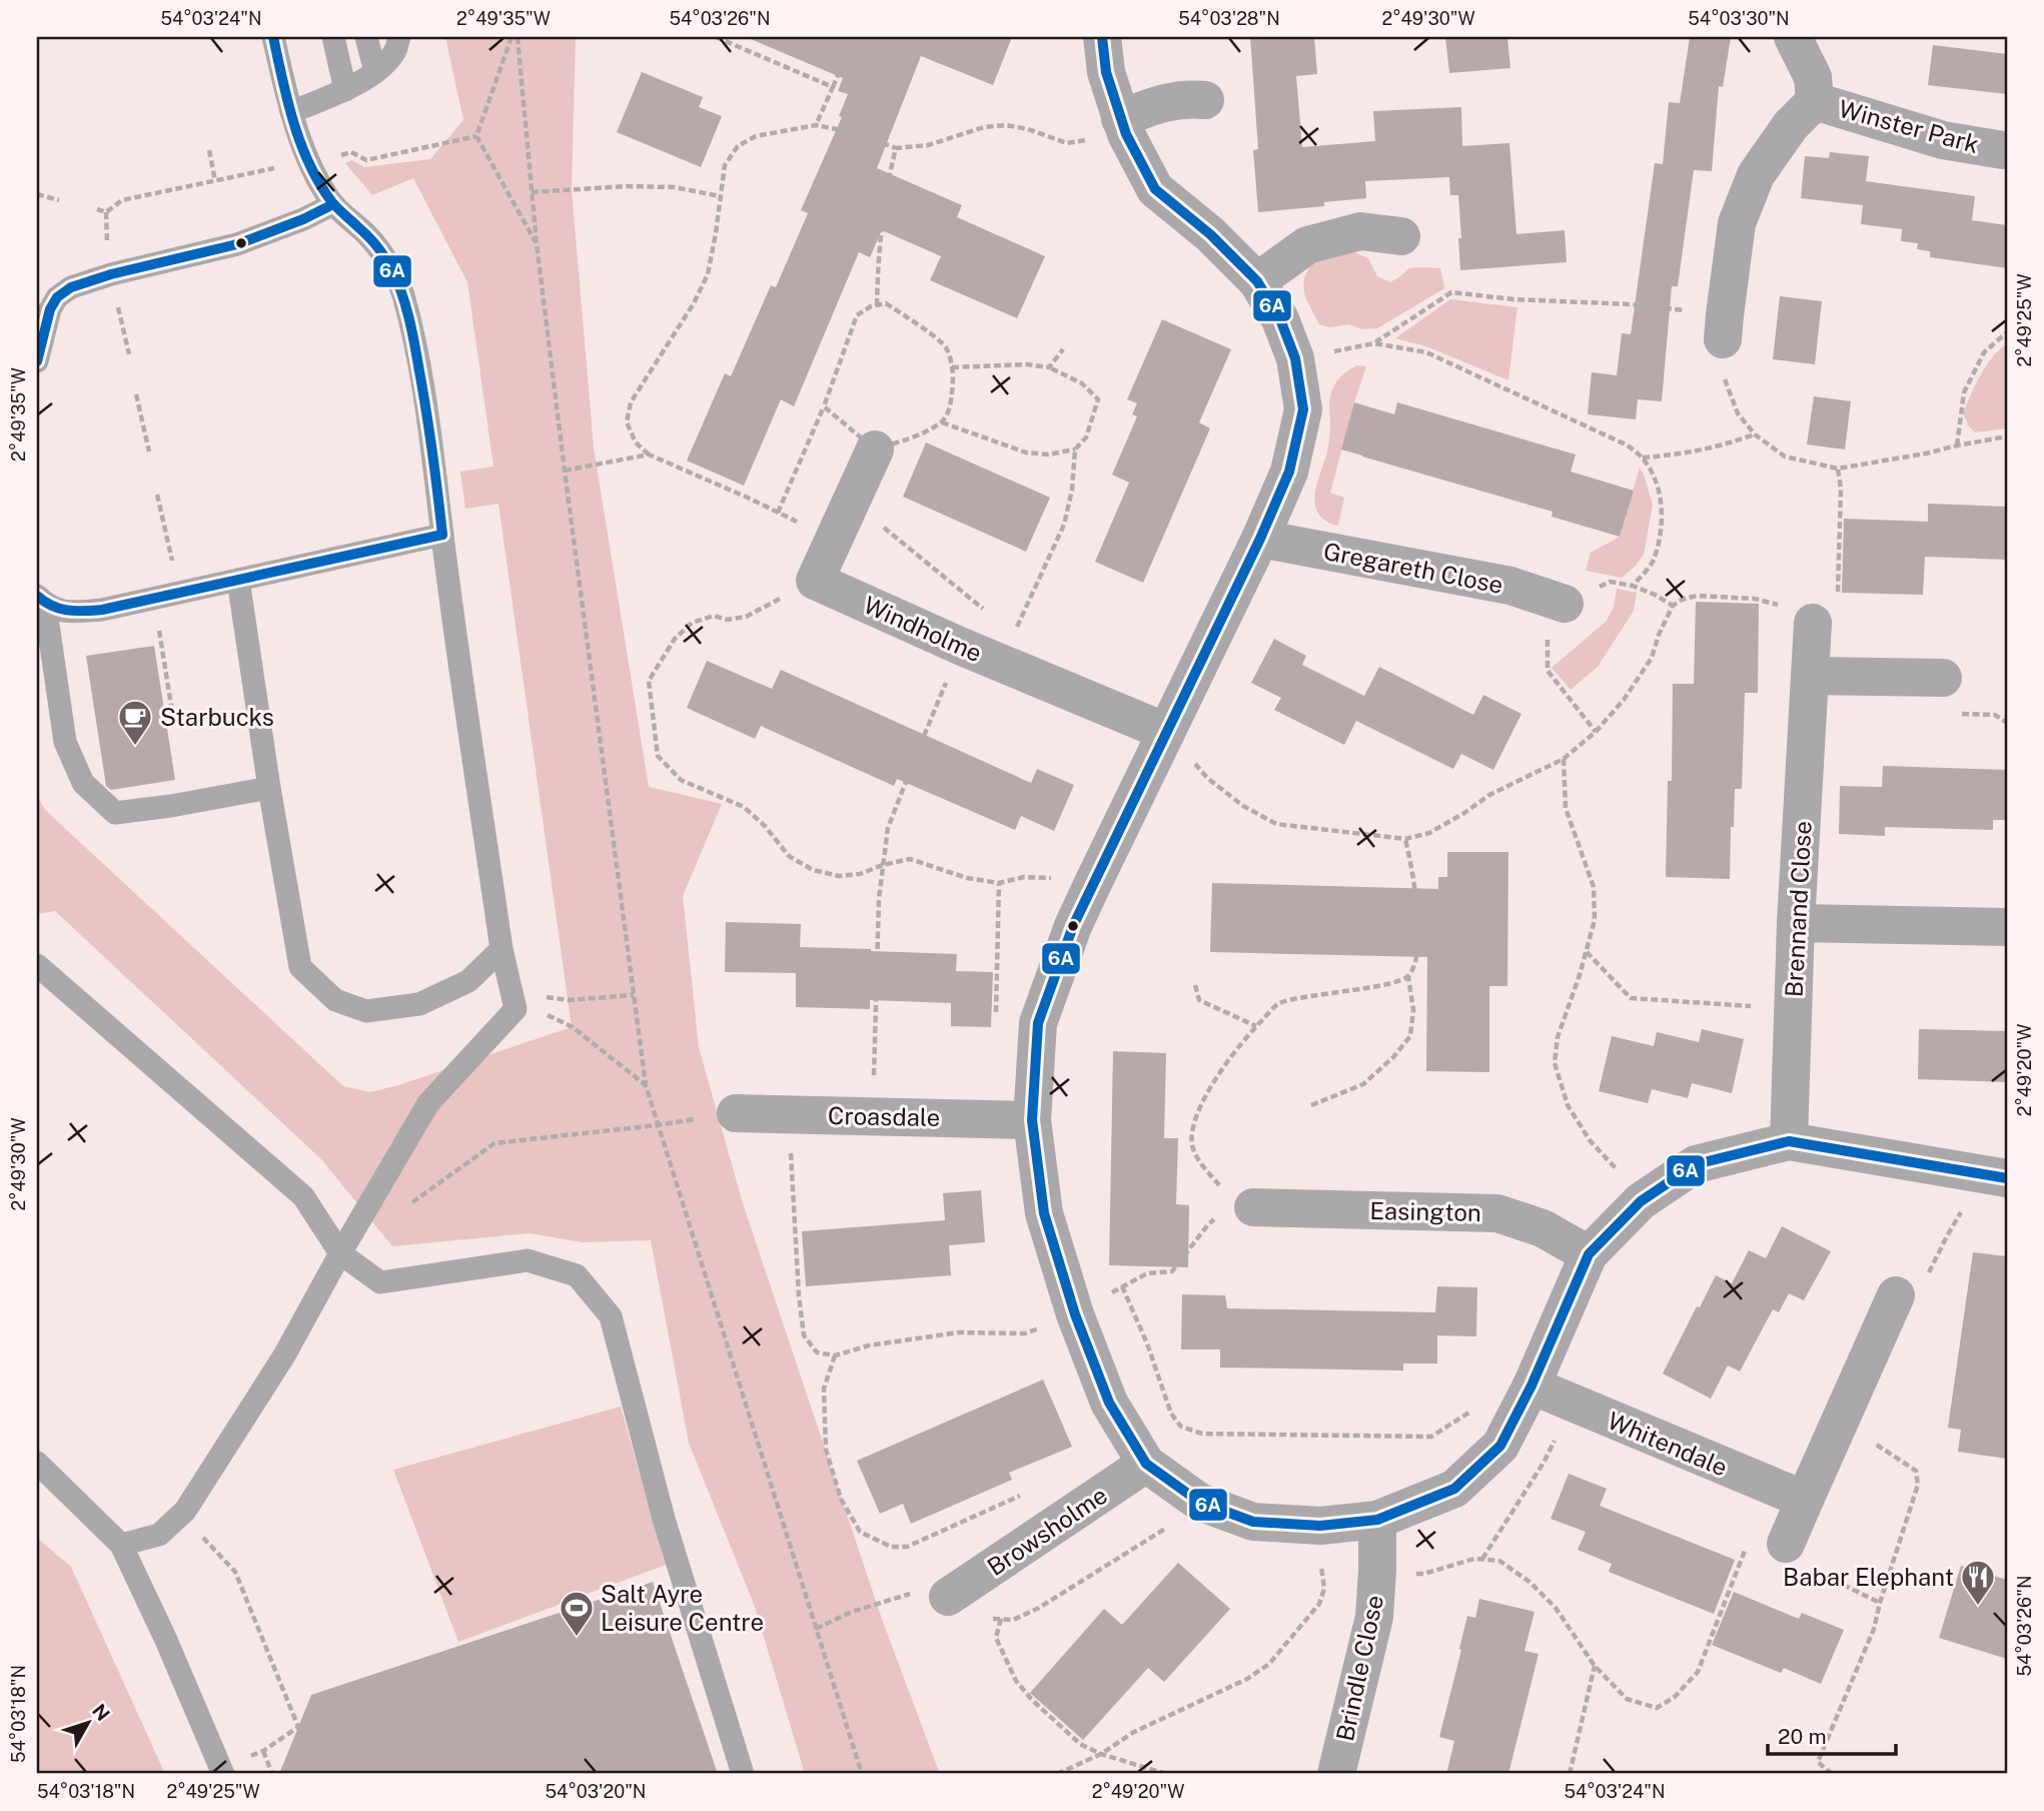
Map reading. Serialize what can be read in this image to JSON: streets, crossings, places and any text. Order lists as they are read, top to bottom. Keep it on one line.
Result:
{"streets":{"street":["Winster Park","Gregareth Close","Windholme","Brennand Close","Croasdale","Easington","Whitendale","Browsholme","Brindle Close"]},"places":{"cafe":["Starbucks"],"restaurant":["Babar Elephant"],"sports":["Salt Ayre Leisure Centre"]},"lines":["transit line 6A"],"scale_bar":"20 m","north":"top right","coordinates":["54°03'24\"N","2°49'35\"W","54°03'26\"N","54°03'28\"N","2°49'30\"W","54°03'30\"N","2°49'25\"W","2°49'20\"W","54°03'18\"N","54°03'20\"N"]}
